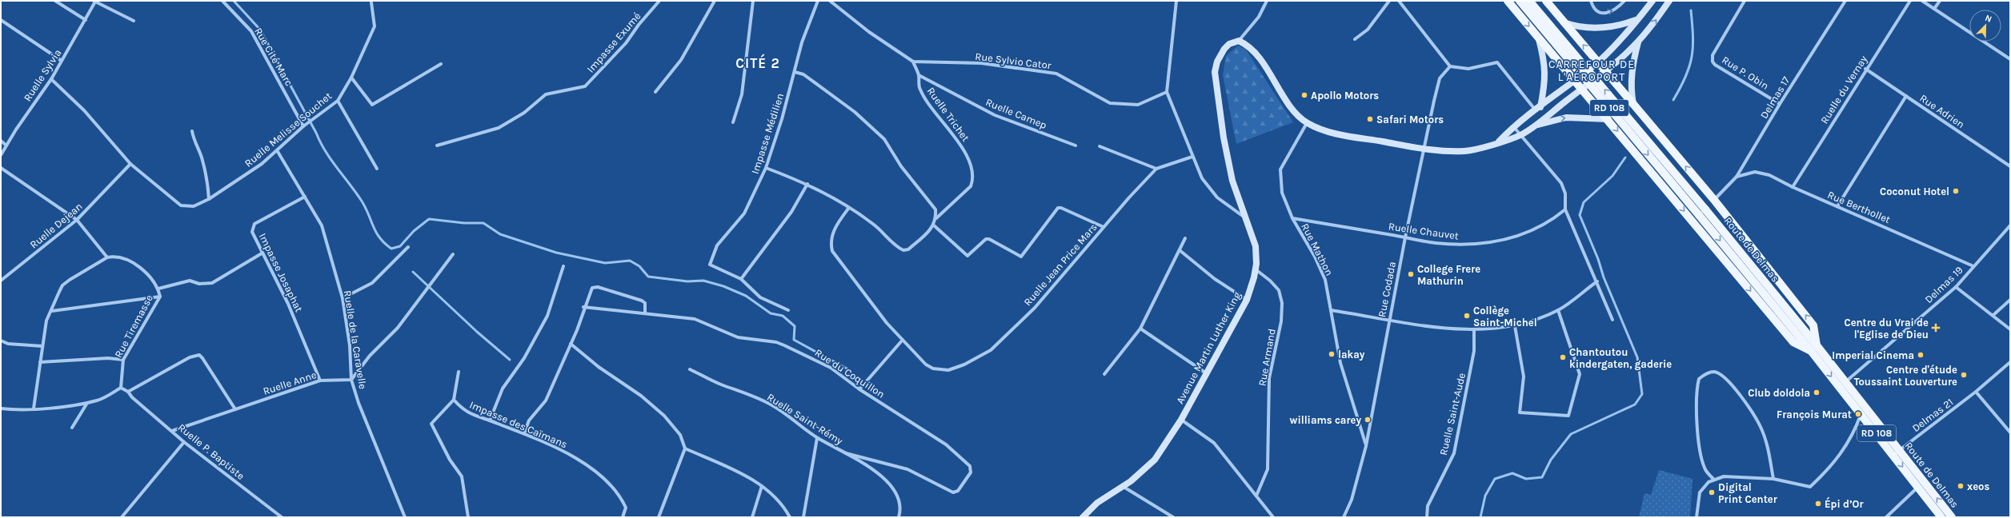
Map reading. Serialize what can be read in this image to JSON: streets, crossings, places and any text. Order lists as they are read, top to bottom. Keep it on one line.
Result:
{"streets":{"main road":["RD 108","Route de Delmas","Avenue Martin Luther King"],"street":["Impasse Exumé","Rue Cité Marc","Rue Sylvio Cator","Rue P. Obin","Ruelle Sylvia","Ruelle du Vernay","Delmas 17","Rue Adrien","Ruelle Camep","Ruelle Trichet","Ruelle Melisse Souchet","Impasse Médilien","Rue Berthollet","Ruelle Dejean","Ruelle Chauvet","Rue Mathon","Ruelle Jean Price Mars","Impasse Josaphat","Delmas 19","Rue Codada","Rue Tiremasse","Ruelle de la Caravelle","Rue Armand","Rue du Coquillon","Ruelle Anne","Ruelle Saint-Aude","Delmas 21","Ruelle Saint-Rémy","Impasse des Caïmans","Ruelle P. Baptiste"]},"crossings":[["Rue Cité Marc","Ruelle Melisse Souchet"],["Rue Sylvio Cator","Ruelle Trichet"],["Rue P. Obin","Delmas 17"],["Ruelle Sylvia","Ruelle Melisse Souchet"],["Ruelle du Vernay","Rue Adrien"],["Ruelle du Vernay","Rue Berthollet"],["Delmas 17","Rue Berthollet"],["Ruelle Camep","Ruelle Trichet"],["Ruelle Melisse Souchet","Ruelle Dejean"],["Ruelle Melisse Souchet","Ruelle de la Caravelle"],["Rue Berthollet","Delmas 19"],["Ruelle Chauvet","Rue Mathon"],["Ruelle Chauvet","Rue Codada"],["Rue Mathon","Rue Codada"],["Route de Delmas","Delmas 19"],["Route de Delmas","Delmas 21"],["Impasse Josaphat","Ruelle de la Caravelle"],["Impasse Josaphat","Ruelle Anne"],["Ruelle de la Caravelle","Ruelle Anne"],["Avenue Martin Luther King","Rue Armand"],["Rue du Coquillon","Ruelle Saint-Rémy"],["Ruelle Anne","Ruelle P. Baptiste"]],"districts":["CITÉ 2","CARREFOUR DE L'AÉROPORT"],"places":{"other":["Apollo Motors","Safari Motors","Coconut Hotel","College Frere Mathurin","Collège Saint-Michel","lakay","Imperial Cinema","Chantoutou kindergaten, gaderie","Centre d'étude Toussaint Louverture","Club doldola","François Murat","williams carey","xeos","Digital Print Center","Épi d’Or"],"health":["Centre du Vrai de l'Eglise de Dieu"]},"north":"top right"}
